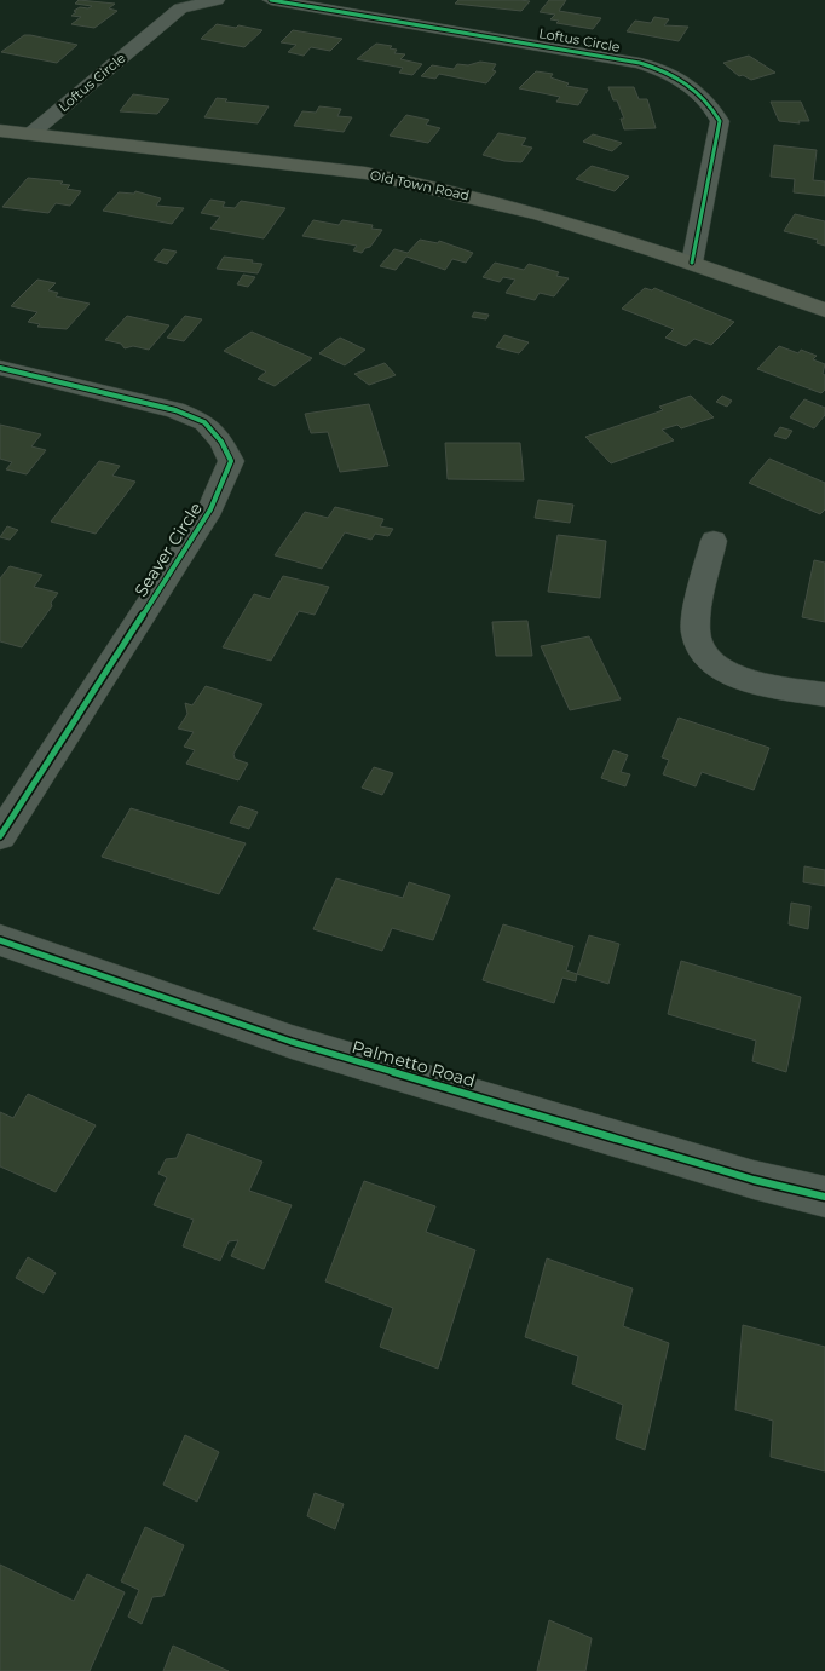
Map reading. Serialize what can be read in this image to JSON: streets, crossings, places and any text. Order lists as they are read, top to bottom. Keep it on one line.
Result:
{"streets":{"main road":["Old Town Road"],"street":["Loftus Circle","Seaver Circle","Palmetto Road"]},"crossings":[["Loftus Circle","Old Town Road"]]}
